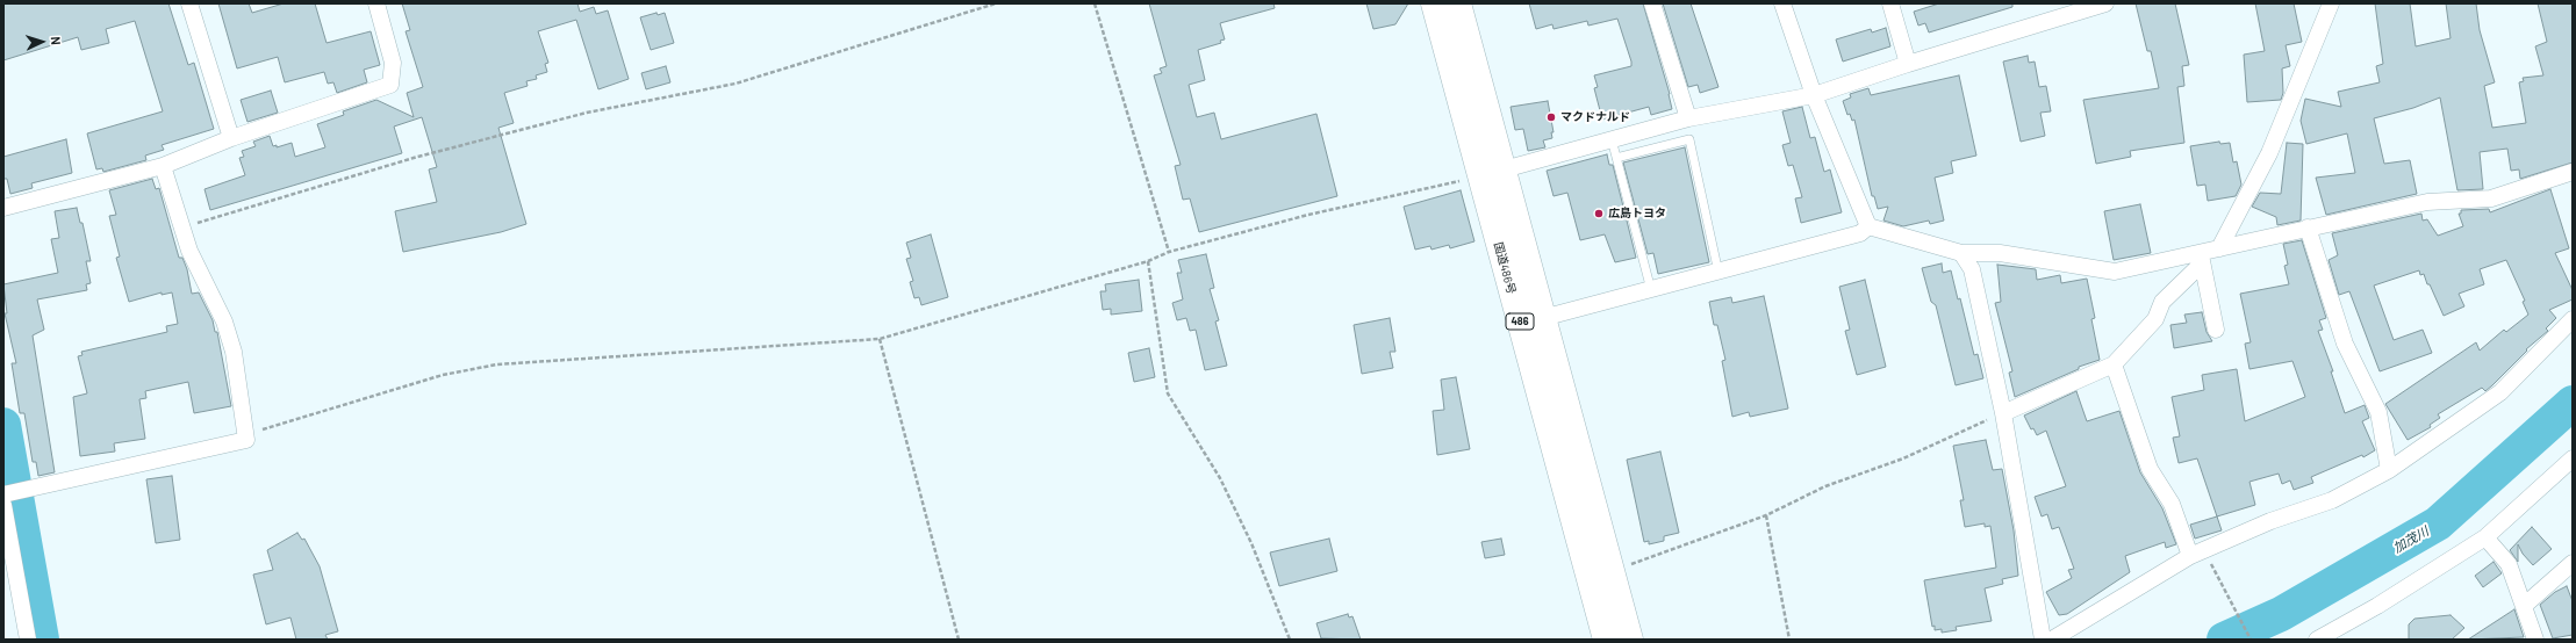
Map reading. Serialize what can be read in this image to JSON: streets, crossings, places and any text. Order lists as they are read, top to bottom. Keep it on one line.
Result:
{"streets":{"highway":["国道486号","486"]},"water":["加茂川"],"places":["マクドナルド","広島トヨタ"],"north":"right"}
